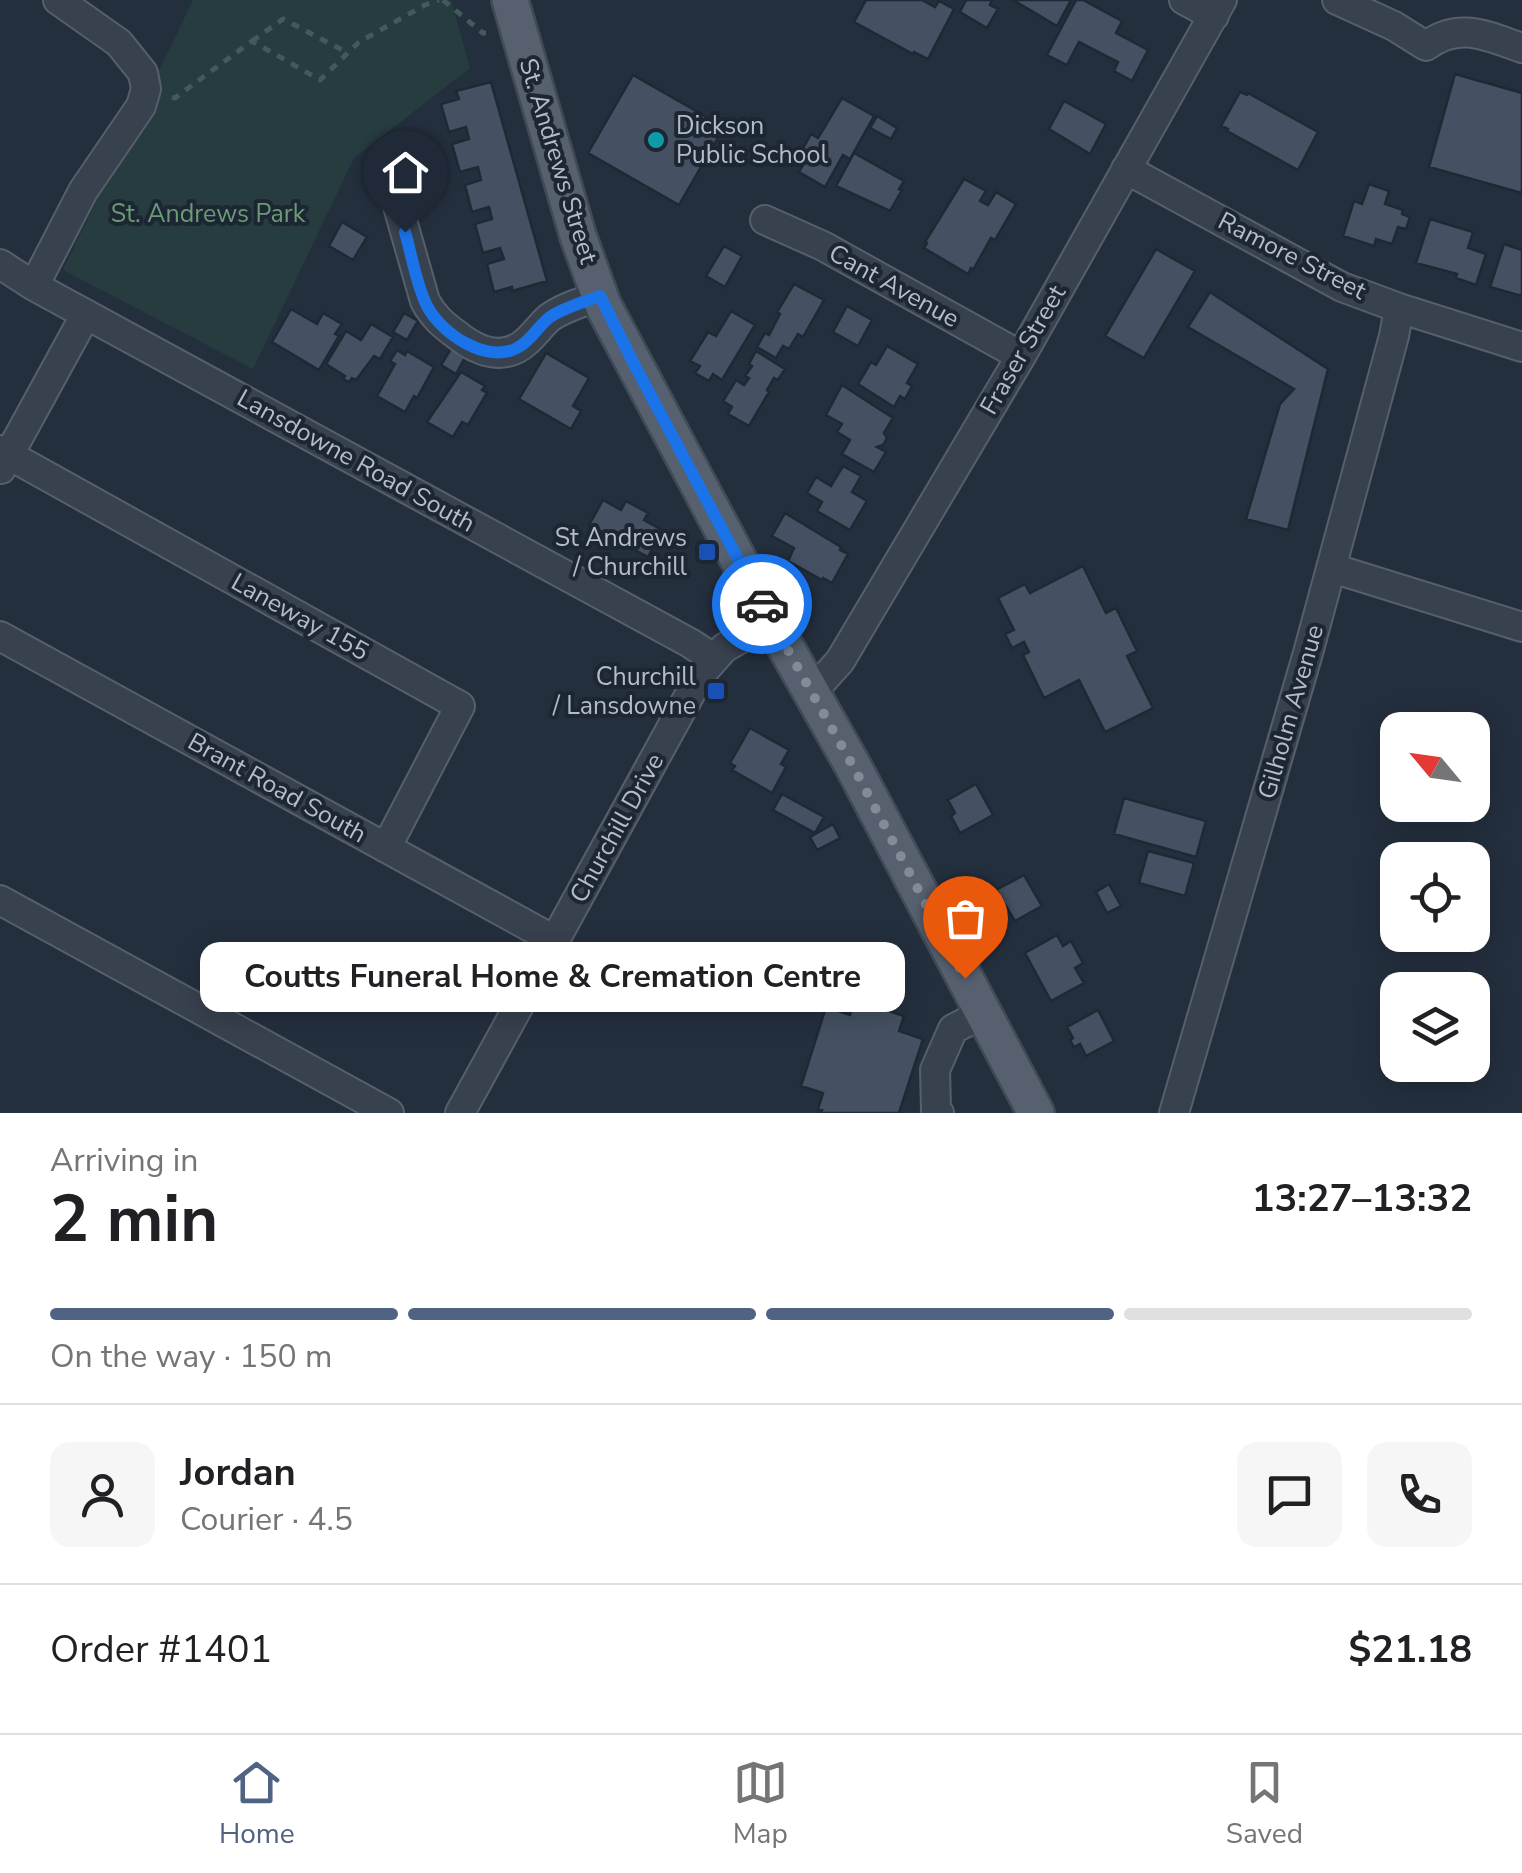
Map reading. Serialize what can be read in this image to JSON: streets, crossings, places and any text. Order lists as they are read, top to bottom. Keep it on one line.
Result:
{"streets":{"main road":["St. Andrews Street"],"street":["Ramore Street","Cant Avenue","Fraser Street","Lansdowne Road South","Laneway 155","Gilholm Avenue","Brant Road South","Churchill Drive"]},"crossings":[["St. Andrews Street","Fraser Street"],["St. Andrews Street","Churchill Drive"],["Ramore Street","Fraser Street"],["Ramore Street","Gilholm Avenue"],["Cant Avenue","Fraser Street"],["Lansdowne Road South","Churchill Drive"],["Laneway 155","Brant Road South"],["Brant Road South","Churchill Drive"]],"parks":["St. Andrews Park"],"places":{"other":["Dickson Public School","Coutts Funeral Home & Cremation Centre"],"transit":["St Andrews / Churchill","Churchill / Lansdowne"]},"north":"top left","page":{"bubble":"Coutts Funeral Home & Cremation Centre","heading":["2 min","Arriving in","13:27–13:32"],"panel":["Jordan","Courier · 4.5","Order #1401","$21.18"],"bar":"On the way · 150 m","tabs":["Home","Map","Saved"]}}
